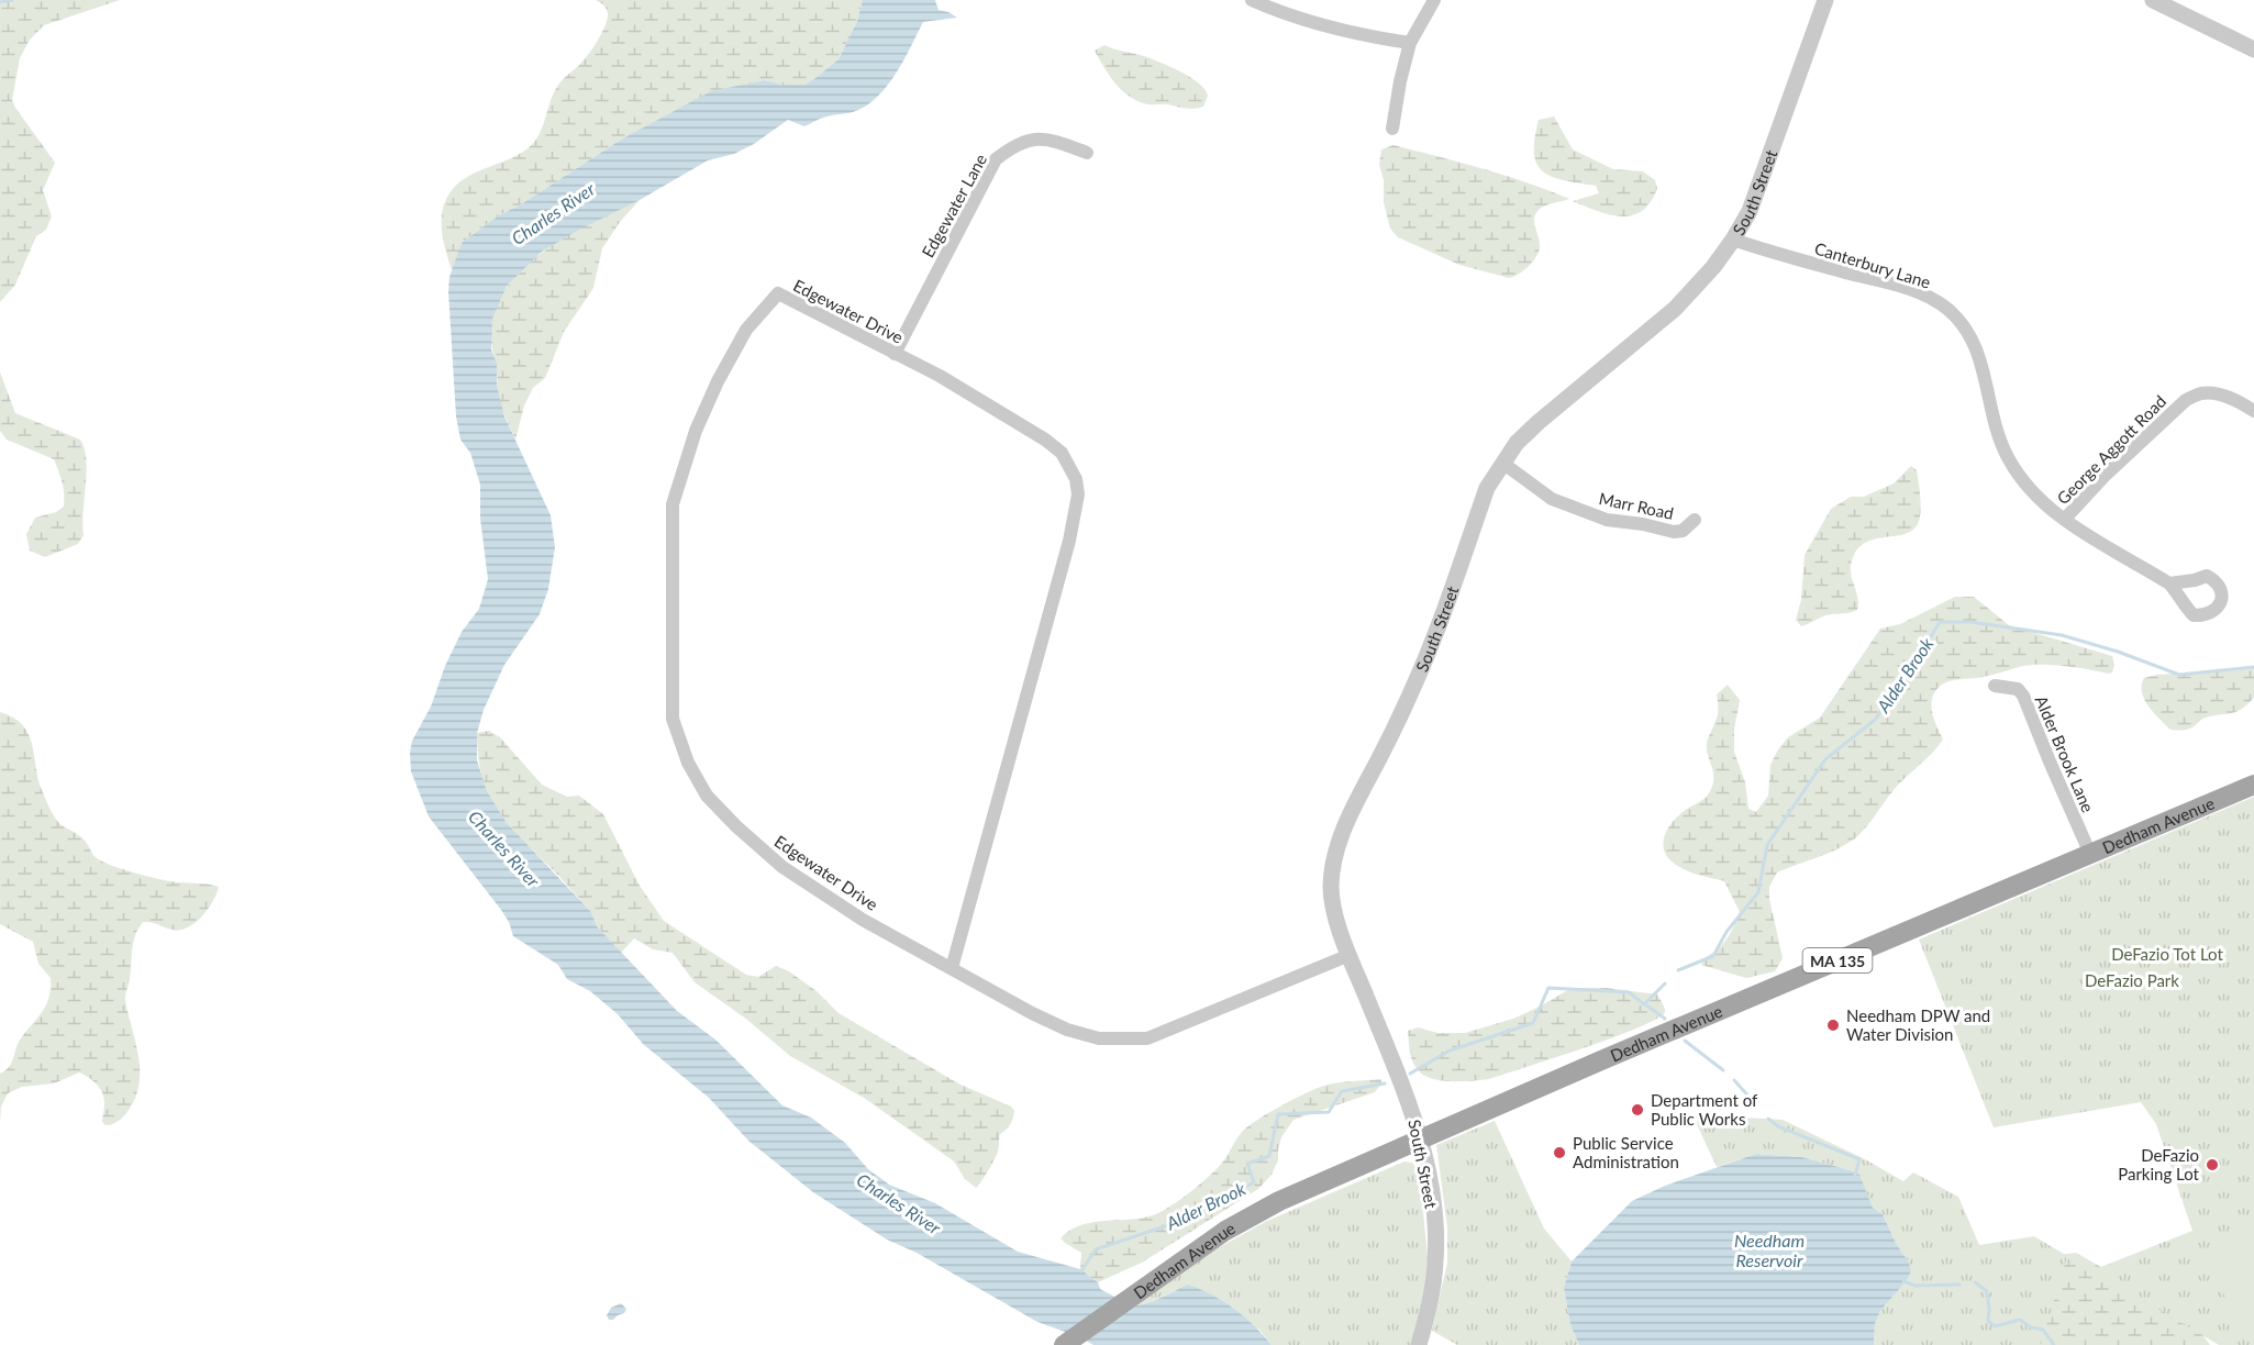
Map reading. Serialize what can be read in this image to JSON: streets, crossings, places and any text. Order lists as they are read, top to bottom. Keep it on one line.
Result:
{"streets":{"main road":["Dedham Avenue","MA 135"],"street":["South Street","Edgewater Lane","Canterbury Lane","Edgewater Drive","George Aggott Road","Marr Road","Alder Brook Lane"]},"crossings":[["South Street","Canterbury Lane"],["South Street","Edgewater Drive"],["South Street","Marr Road"],["South Street","Dedham Avenue"],["Edgewater Lane","Edgewater Drive"],["Canterbury Lane","George Aggott Road"],["Alder Brook Lane","Dedham Avenue"]],"water":["Charles River","Alder Brook","Needham Reservoir"],"parks":["DeFazio Tot Lot","DeFazio Park"],"places":["Needham DPW and Water Division","Department of Public Works","Public Service Administration","DeFazio Parking Lot"]}
